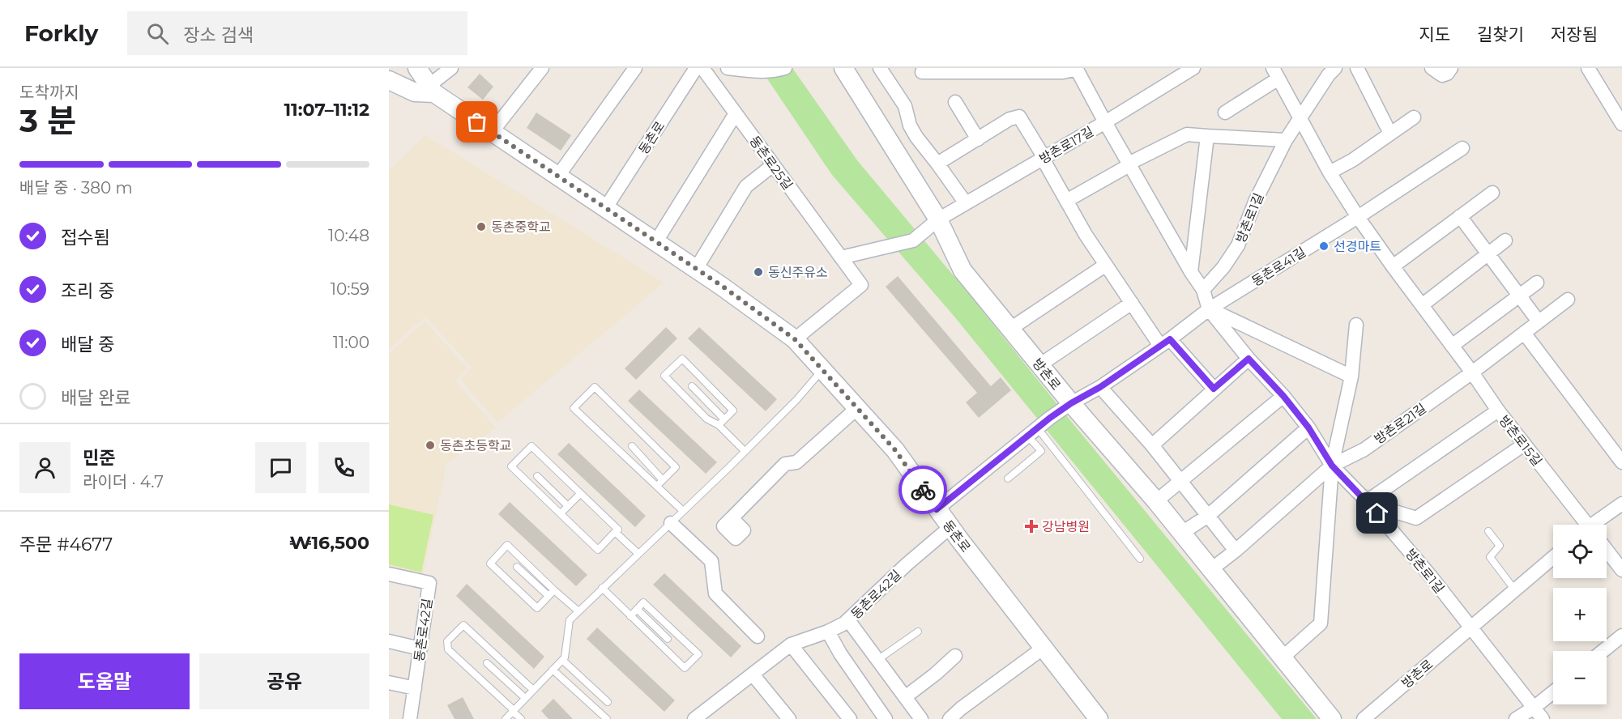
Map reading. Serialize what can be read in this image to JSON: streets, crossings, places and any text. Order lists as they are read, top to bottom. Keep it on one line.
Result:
{"streets":{"main road":["동촌로","방촌로"],"street":["방촌로17길","동촌로25길","방촌로1길","동촌로41길","방촌로21길","방촌로15길","동촌로42길"]},"crossings":[["동촌로","동촌로25길"],["동촌로","동촌로41길"],["동촌로","동촌로42길"],["방촌로17길","방촌로1길"],["방촌로17길","방촌로"],["방촌로1길","동촌로41길"],["방촌로1길","방촌로"],["방촌로1길","방촌로21길"],["방촌로1길","방촌로15길"],["동촌로41길","방촌로"],["동촌로41길","방촌로15길"],["방촌로","방촌로21길"],["방촌로21길","방촌로15길"]],"places":{"other":["동촌중학교","선경마트","동신주유소","동촌초등학교"],"health":["강남병원"]},"page":{"header":"Forkly","search":"장소 검색","nav":["지도","길찾기","저장됨"],"heading":["3 분","도착까지","11:07–11:12"],"panel":["민준","라이더 · 4.7","주문 #4677","₩16,500"],"bar":"배달 중 · 380 m","list":[["접수됨","10:48"],["조리 중","10:59"],["배달 중","11:00"],"배달 완료"],"map_buttons":["+","−"],"buttons":["도움말","공유"]}}
